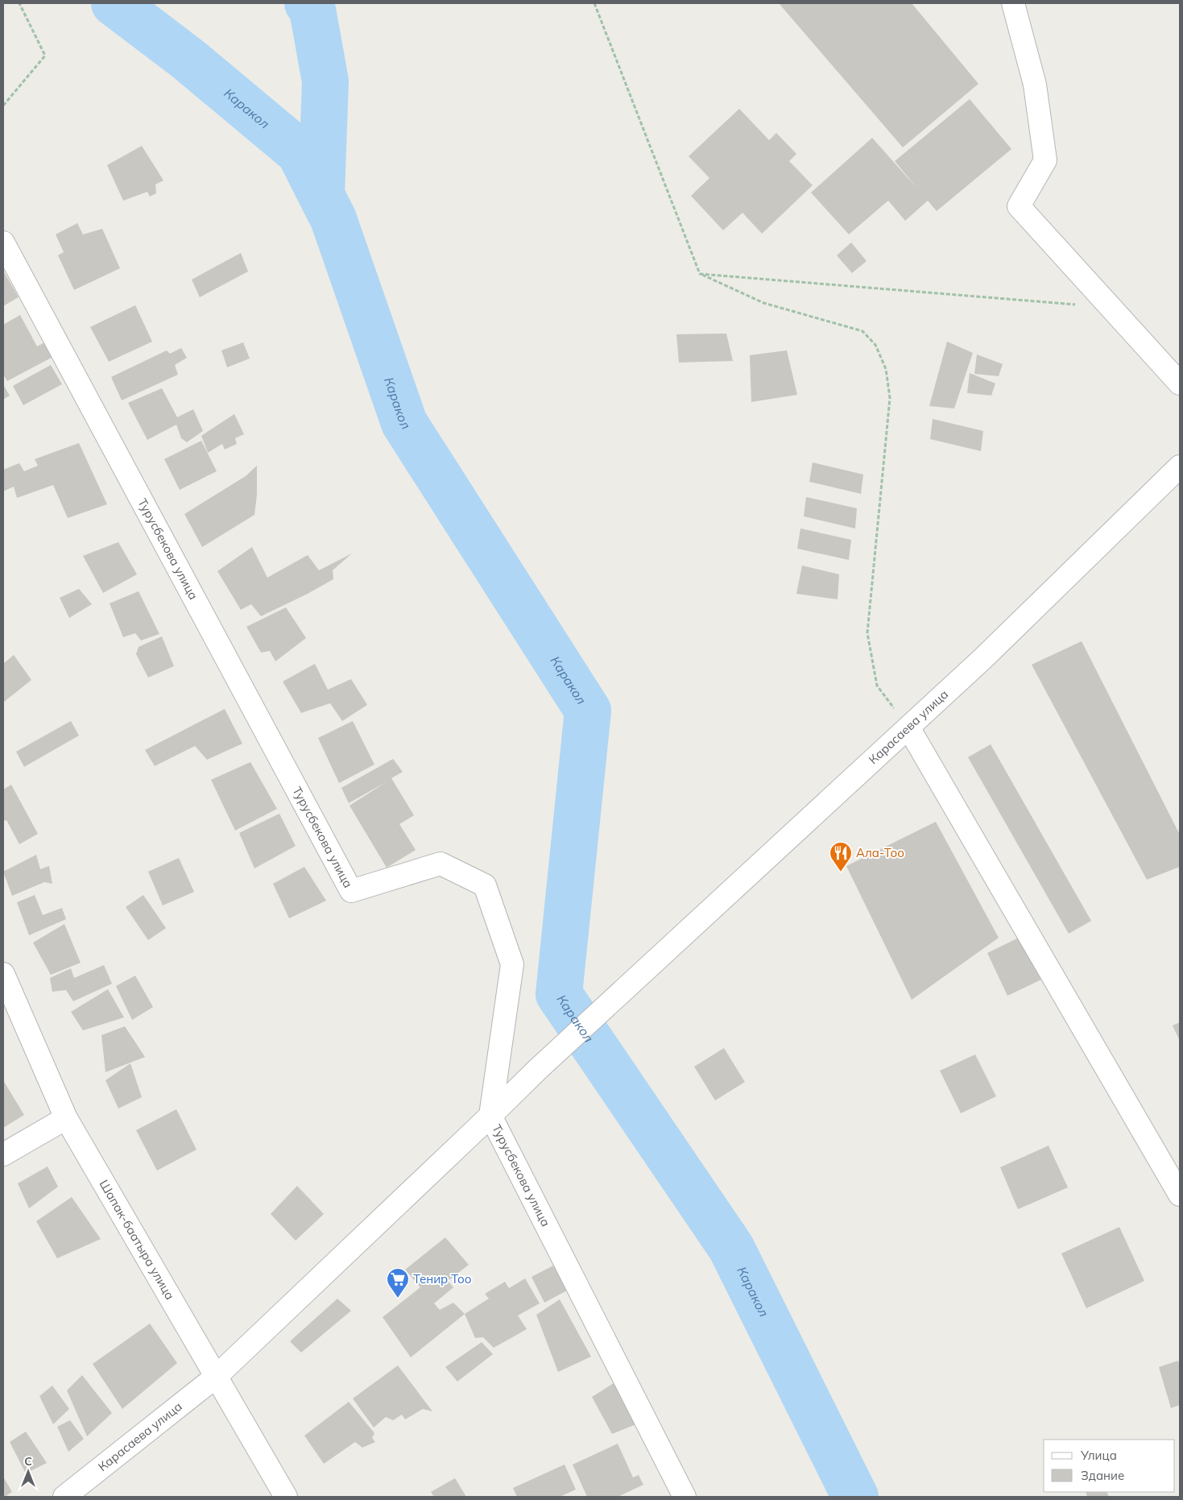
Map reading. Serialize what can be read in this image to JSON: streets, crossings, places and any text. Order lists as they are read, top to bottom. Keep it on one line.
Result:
{"streets":{"street":["Турусбекова улица","Карасаева улица","Шапак-баатыра улица"]},"crossings":[["Турусбекова улица","Карасаева улица"],["Карасаева улица","Шапак-баатыра улица"]],"water":["Каракол"],"places":{"restaurant":["Ала-Тоо"],"supermarket":["Тенир Тоо"]},"legend":["Улица","Здание"],"north":"top"}
